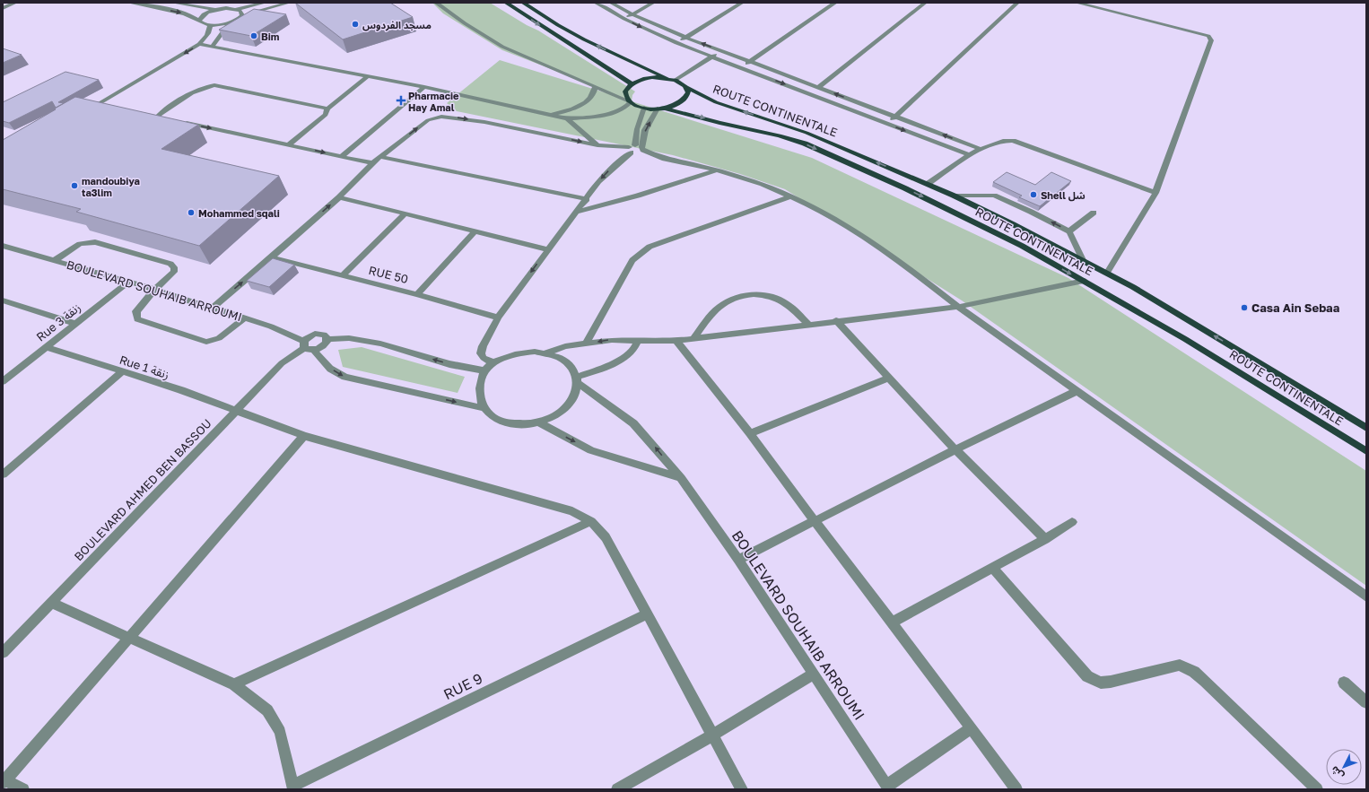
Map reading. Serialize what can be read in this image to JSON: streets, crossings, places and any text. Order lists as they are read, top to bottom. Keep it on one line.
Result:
{"streets":{"main road":["ROUTE CONTINENTALE"],"street":["RUE 50","BOULEVARD SOUHAIB ARROUMI","Rue 3 زنقة","Rue 1 زنقة","BOULEVARD AHMED BEN BASSOU","RUE 9"]},"crossings":[["BOULEVARD SOUHAIB ARROUMI","Rue 3 زنقة"],["BOULEVARD SOUHAIB ARROUMI","BOULEVARD AHMED BEN BASSOU"],["Rue 3 زنقة","Rue 1 زنقة"],["Rue 1 زنقة","BOULEVARD AHMED BEN BASSOU"]],"places":{"other":["مسجد الفردوس","Bim","mandoubiya ta3lim","Shell شل","Mohammed sqali","Casa Ain Sebaa"],"health":["Pharmacie Hay Amal"]},"north":"bottom left"}
